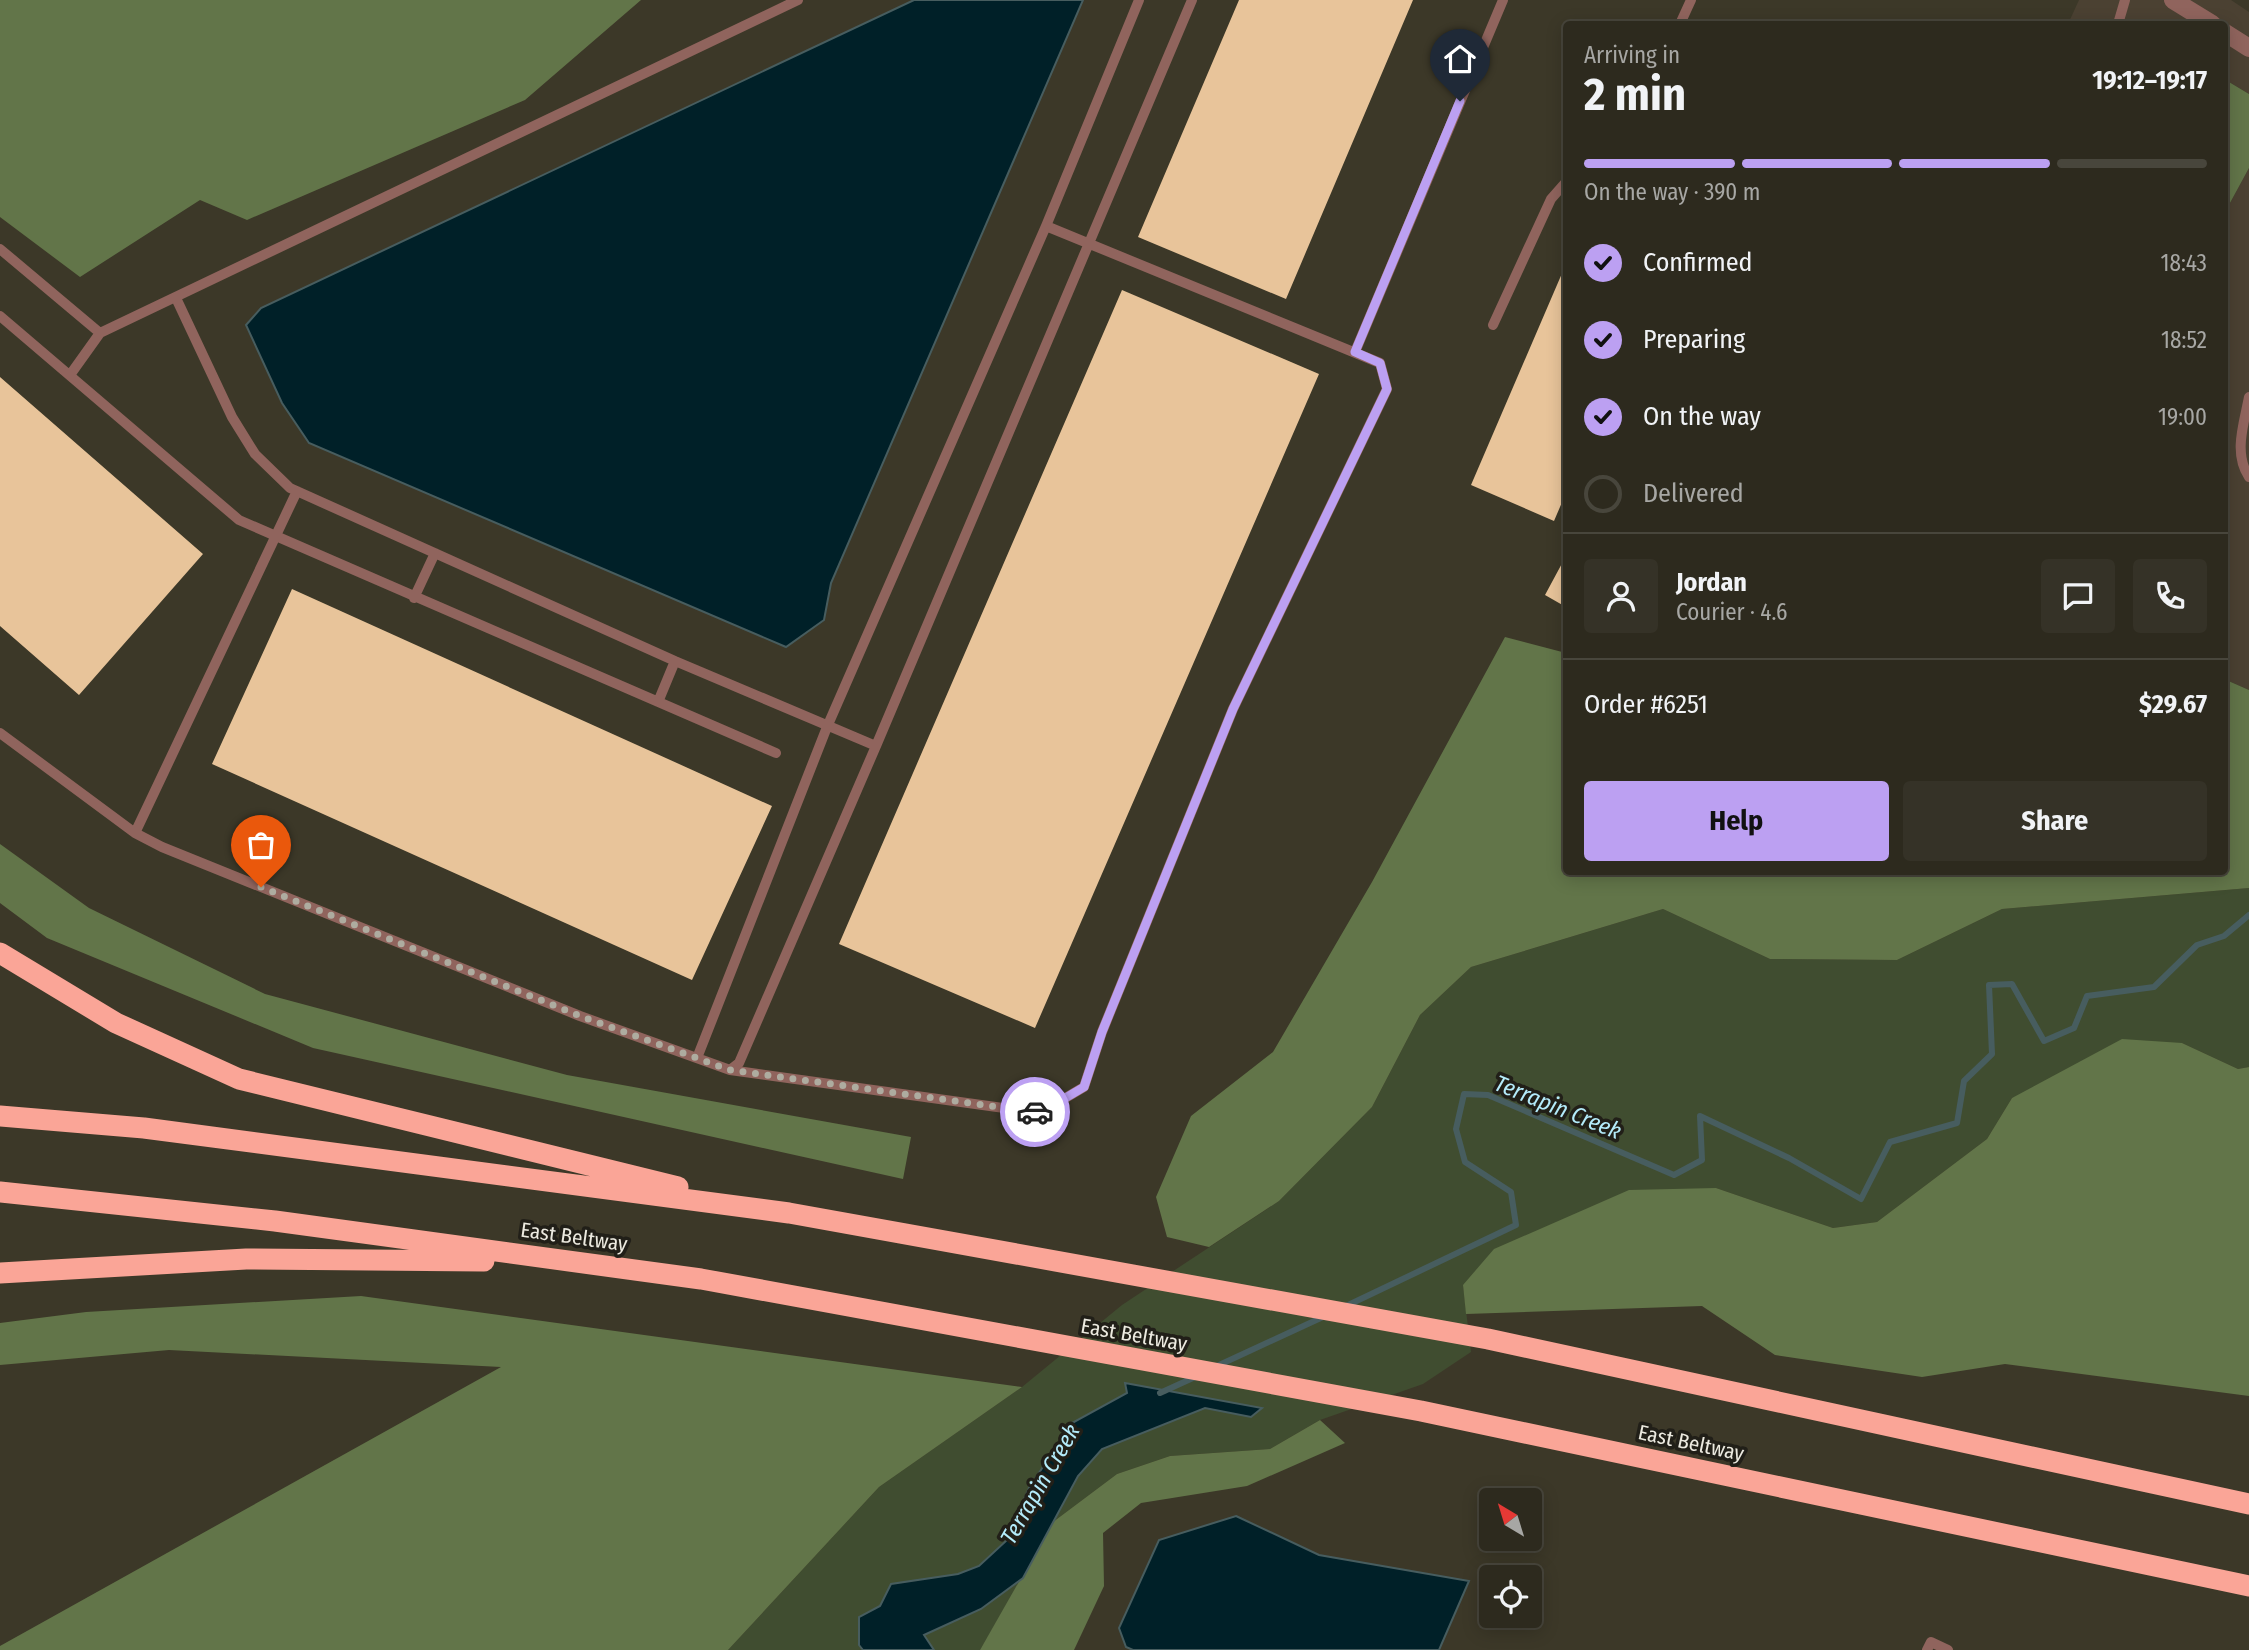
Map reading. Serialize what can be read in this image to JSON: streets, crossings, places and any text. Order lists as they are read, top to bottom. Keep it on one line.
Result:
{"streets":{"highway":["East Beltway"]},"water":["Terrapin Creek"],"north":"top left","page":{"heading":["2 min","Arriving in","19:12–19:17"],"panel":["Jordan","Courier · 4.6","Order #6251","$29.67"],"bar":"On the way · 390 m","list":[["Confirmed","18:43"],["Preparing","18:52"],["On the way","19:00"],"Delivered"],"buttons":["Help","Share"]}}
